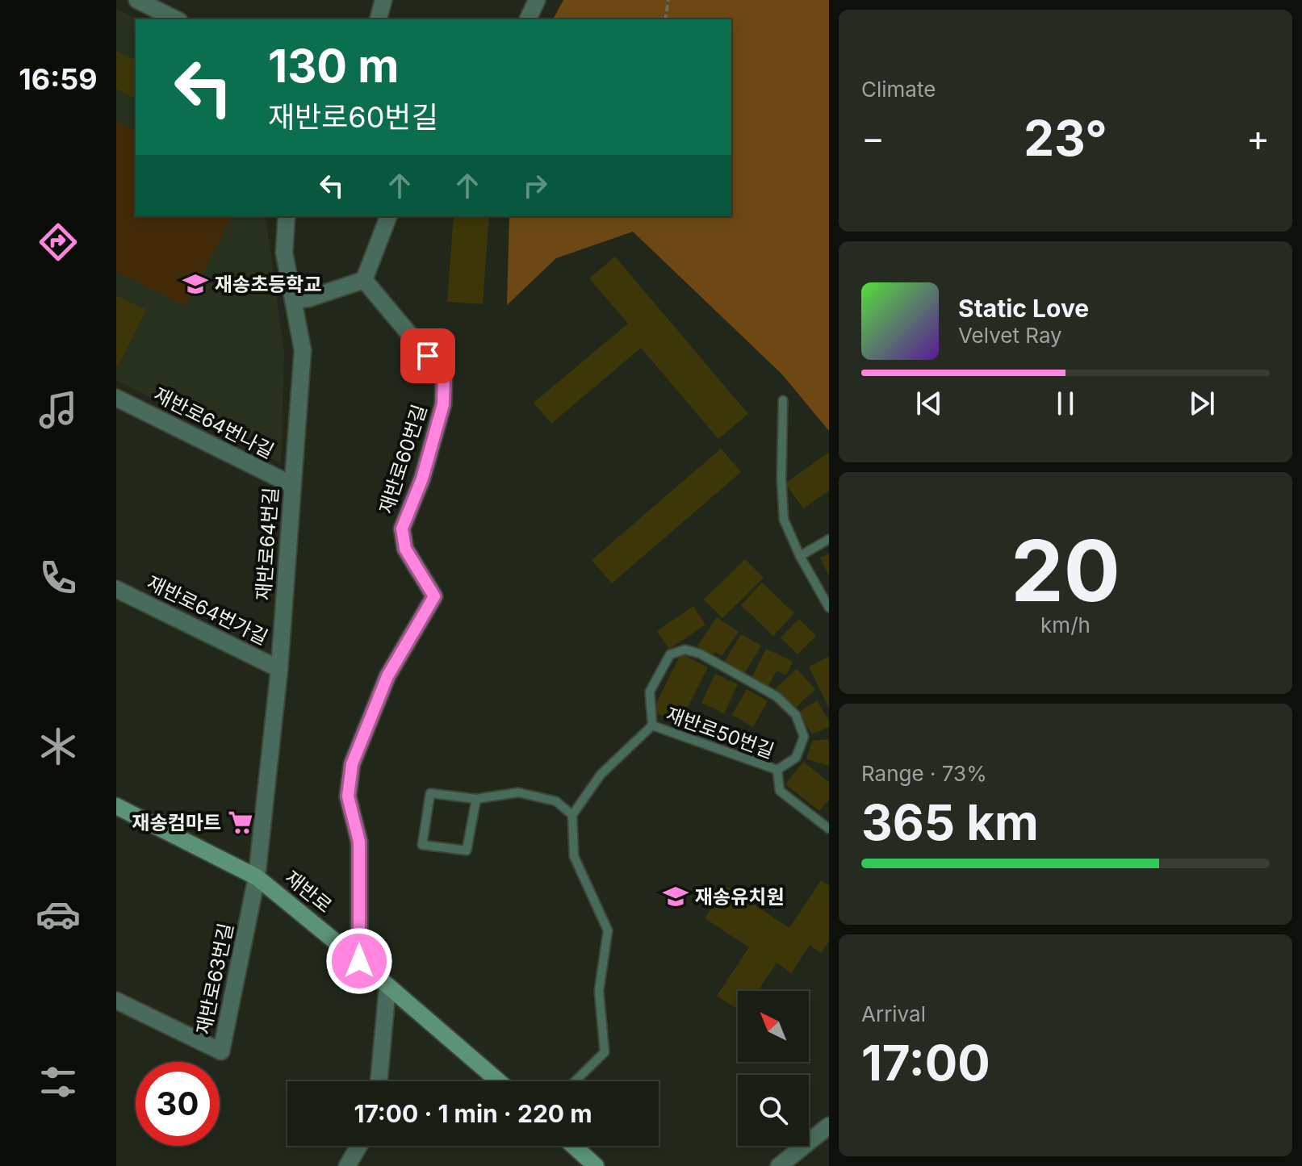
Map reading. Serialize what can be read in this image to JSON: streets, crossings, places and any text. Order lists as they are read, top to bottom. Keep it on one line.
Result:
{"streets":{"main road":["재반로"],"street":["재반로64번나길","재반로60번길","재반로64번길","재반로64번가길","재반로63번길"],"lane":["재반로50번길"]},"crossings":[["재반로64번나길","재반로64번길"],["재반로60번길","재반로"],["재반로64번길","재반로64번가길"],["재반로64번길","재반로"],["재반로64번길","재반로63번길"],["재반로","재반로63번길"]],"places":{"school or university":["재송초등학교","재송유치원"],"supermarket":["재송컴마트"]},"north":"top left","page":{"tabs":"16:59","tile":["Climate",["20","km/h"],["Range · 73%","365 km"],["Arrival","17:00"]],"turn":["130 m","재반로60번길"],"heat":["−","23°","+"],"song":["Static Love","Velvet Ray"],"limit":"30","trip":"17:00 · 1 min · 220 m"}}
